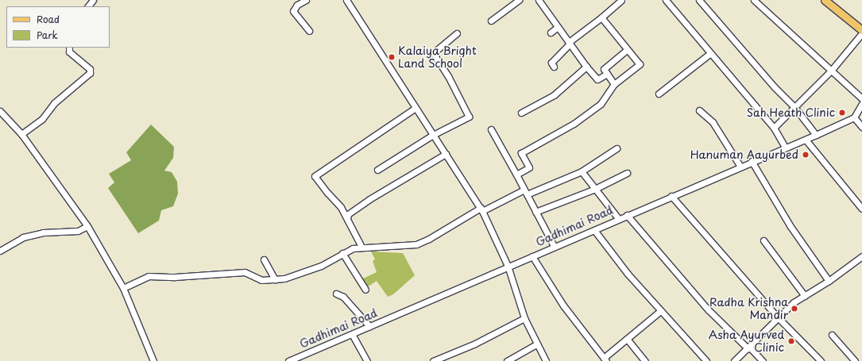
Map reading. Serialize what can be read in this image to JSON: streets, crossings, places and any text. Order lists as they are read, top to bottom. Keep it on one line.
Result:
{"streets":{"street":["Gadhimai Road"]},"places":["Kalaiya Bright Land School","Sah Heath Clinic","Hanuman Aayurbed","Radha Krishna Mandir","Asha Ayurved Clinic"],"legend":["Road","Park"]}
